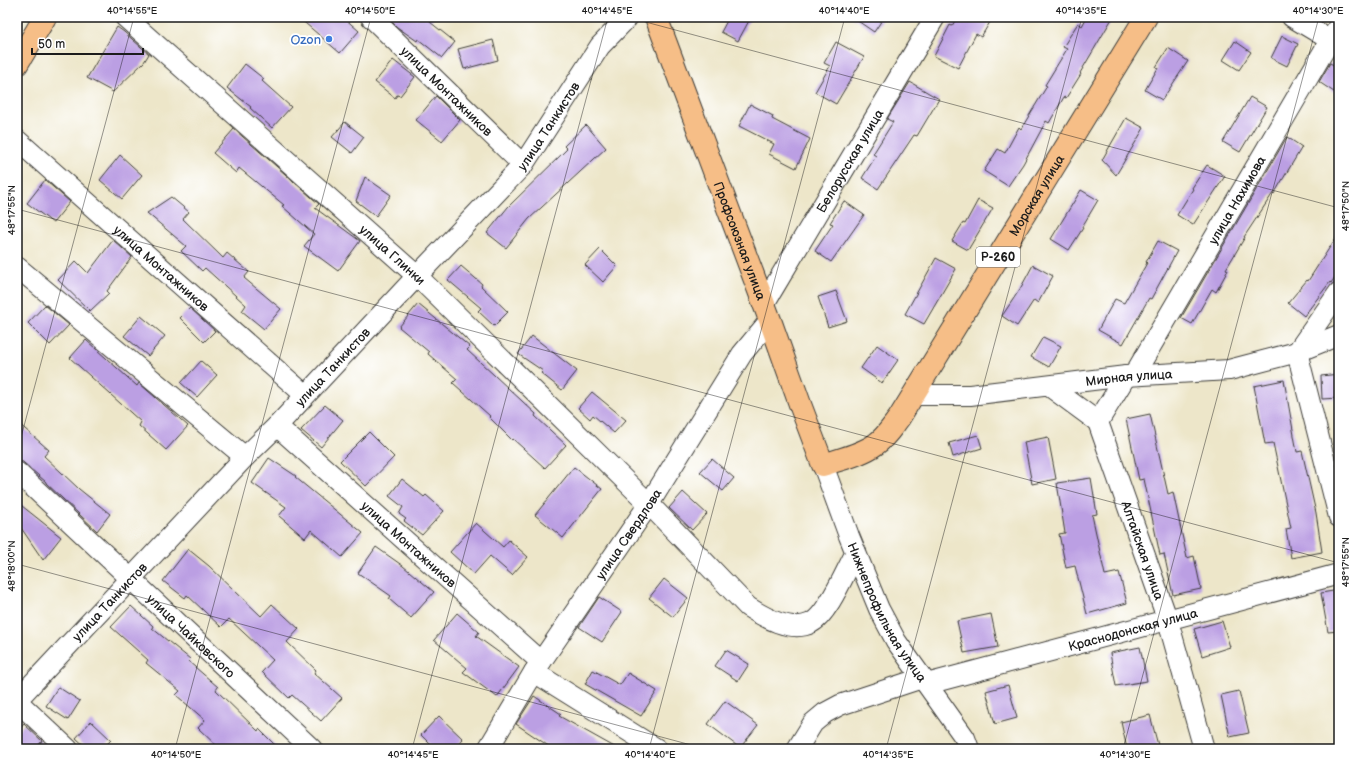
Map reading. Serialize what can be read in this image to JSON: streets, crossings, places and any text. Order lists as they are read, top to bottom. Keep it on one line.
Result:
{"streets":{"main road":["Морская улица","Профсоюзная улица","Р-260"],"street":["улица Монтажников","улица Танкистов","Белорусская улица","улица Нахимова","улица Глинки","Мирная улица","улица Свердлова","Алтайская улица","Нижнепрофильная улица","Краснодонская улица","улица Чайковского"]},"crossings":[["улица Монтажников","улица Танкистов"],["улица Монтажников","улица Свердлова"],["улица Танкистов","улица Глинки"],["улица Танкистов","улица Чайковского"],["Белорусская улица","Профсоюзная улица"],["Белорусская улица","улица Свердлова"],["Морская улица","Профсоюзная улица"],["Морская улица","Мирная улица"],["Морская улица","Нижнепрофильная улица"],["улица Нахимова","Мирная улица"],["улица Нахимова","Алтайская улица"],["Профсоюзная улица","улица Свердлова"],["Профсоюзная улица","Нижнепрофильная улица"],["улица Глинки","улица Свердлова"],["улица Глинки","Нижнепрофильная улица"],["Алтайская улица","Краснодонская улица"],["Нижнепрофильная улица","Краснодонская улица"]],"places":["Ozon"],"scale_bar":"50 m","coordinates":["40°14'55\"E","40°14'50\"E","40°14'45\"E","40°14'40\"E","40°14'35\"E","40°14'30\"E","48°17'50\"N","48°17'55\"N","48°18'00\"N"]}
